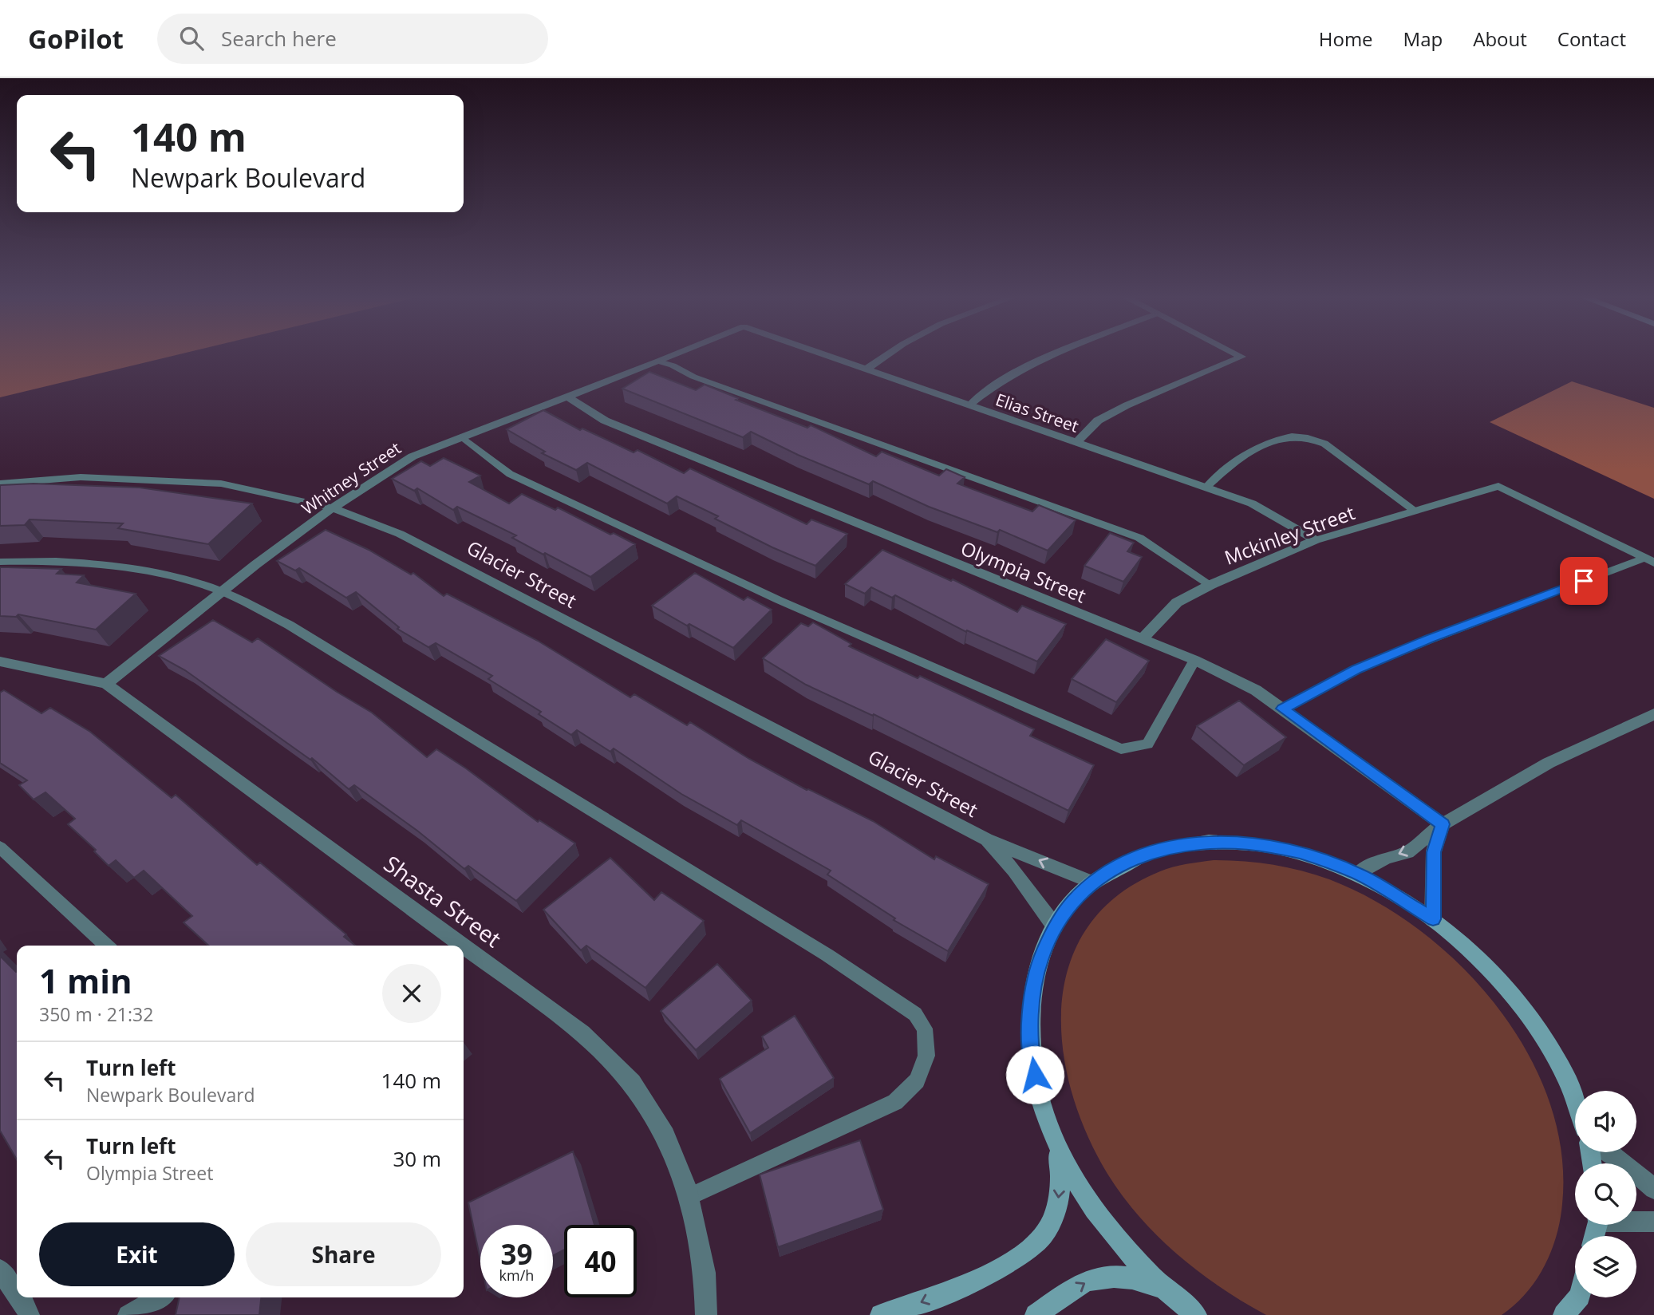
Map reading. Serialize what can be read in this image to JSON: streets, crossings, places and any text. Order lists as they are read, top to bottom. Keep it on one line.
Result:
{"streets":{"street":["Elias Street","Whitney Street","Mckinley Street","Olympia Street","Glacier Street","Shasta Street"]},"crossings":[["Elias Street","Mckinley Street"],["Whitney Street","Olympia Street"],["Whitney Street","Glacier Street"],["Whitney Street","Shasta Street"],["Mckinley Street","Olympia Street"]],"page":{"header":"GoPilot","search":"Search here","nav":["Home","Map","About","Contact"],"turn":["140 m","Newpark Boulevard"],"heading":["1 min","350 m · 21:32"],"list":[{"name":"Turn left","note":"Newpark Boulevard","value":"140 m"},{"name":"Turn left","note":"Olympia Street","value":"30 m"}],"buttons":["Exit","Share"],"speed":"39 km/h","limit":"40"}}
